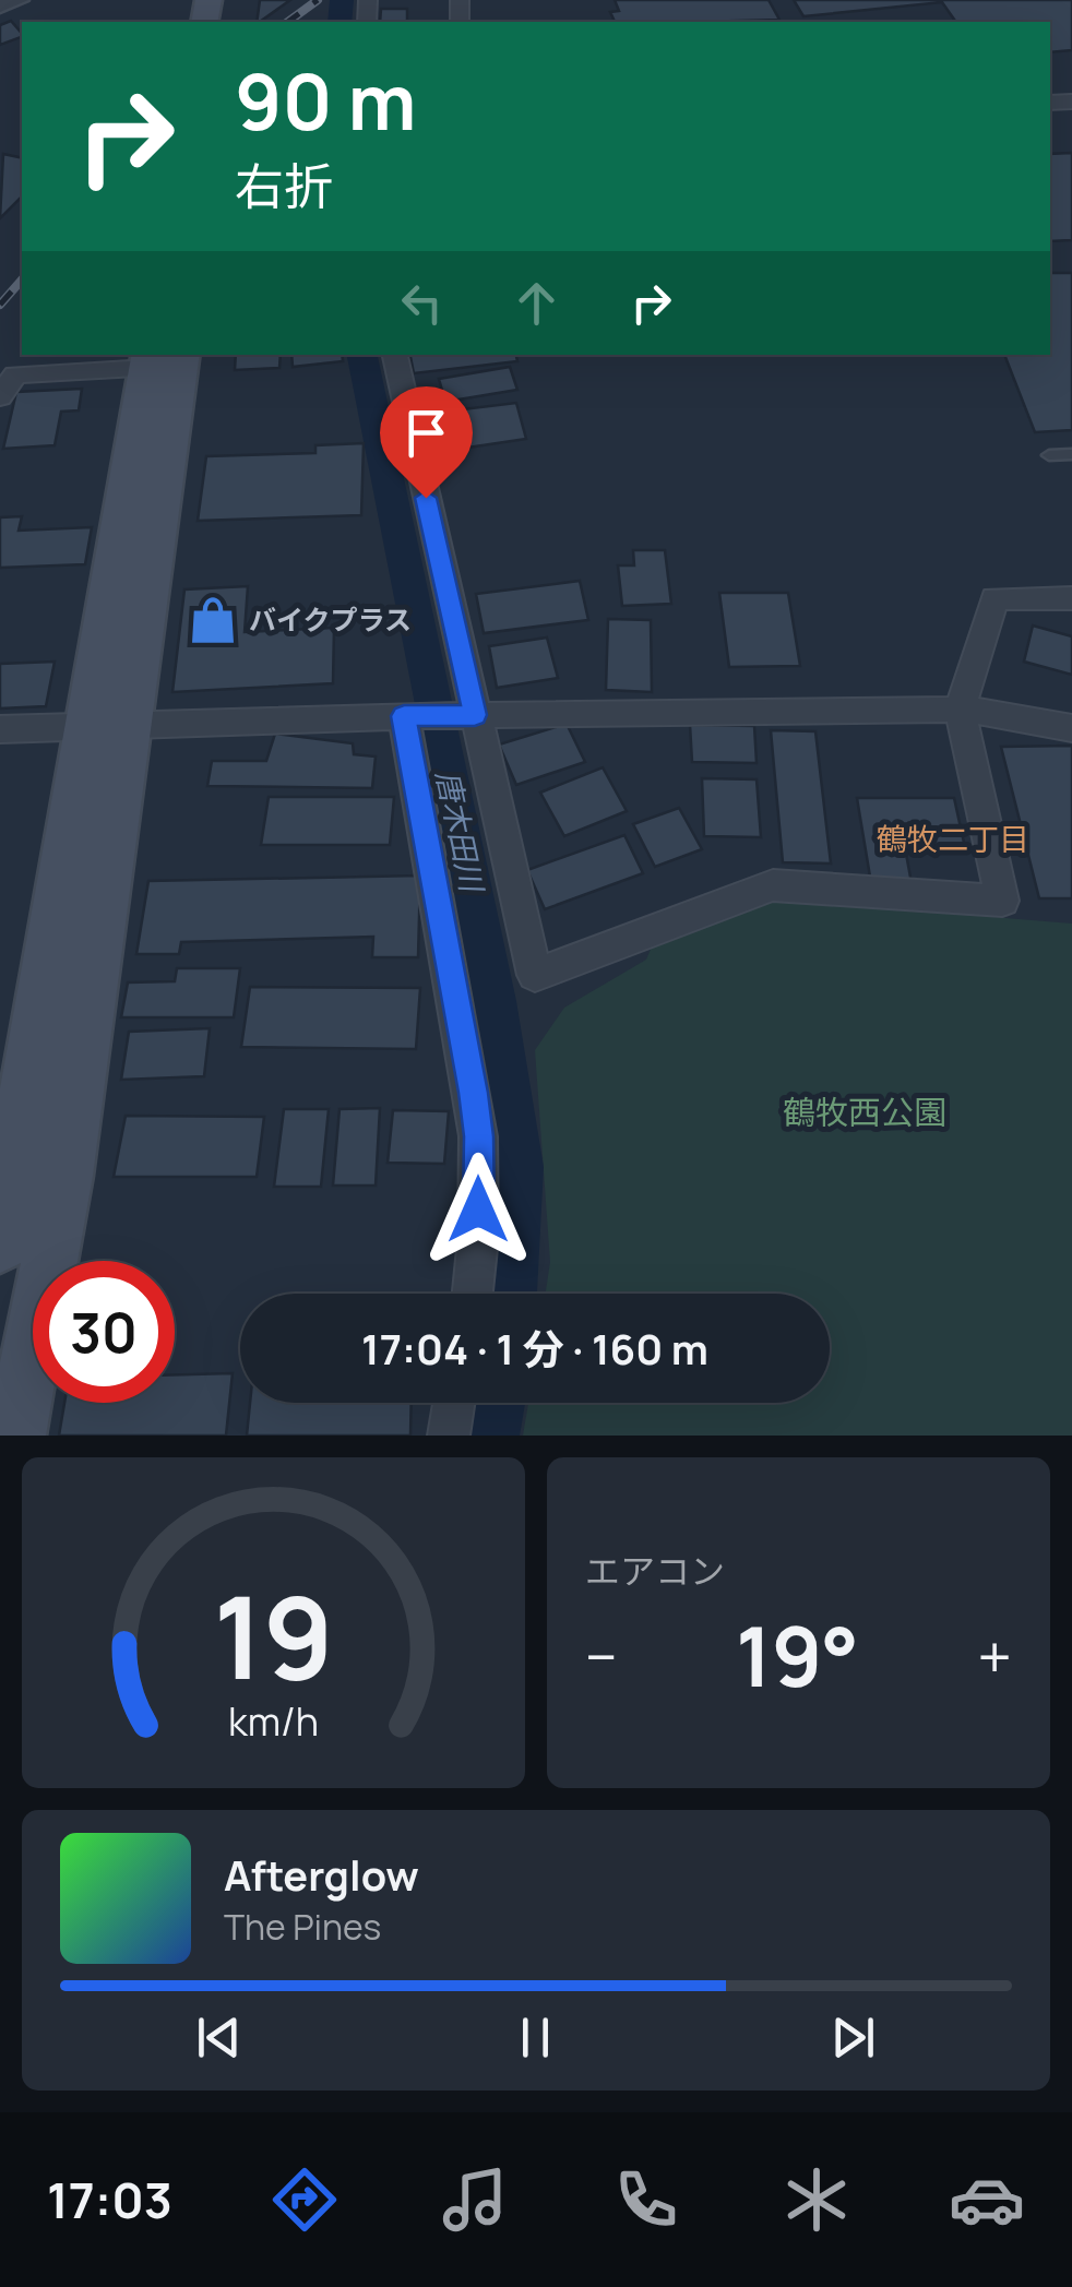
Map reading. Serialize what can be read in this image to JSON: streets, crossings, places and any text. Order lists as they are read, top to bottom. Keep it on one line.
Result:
{"districts":["鶴牧二丁目"],"water":["唐木田川"],"parks":["鶴牧西公園"],"places":{"shop":["バイクプラス"]},"page":{"turn":["90 m","右折"],"limit":"30","trip":"17:04 · 1 分 · 160 m","tile":"エアコン","heat":["−","19°","+"],"song":["Afterglow","The Pines"],"tabs":"17:03","gauge":["19","km/h"]}}
